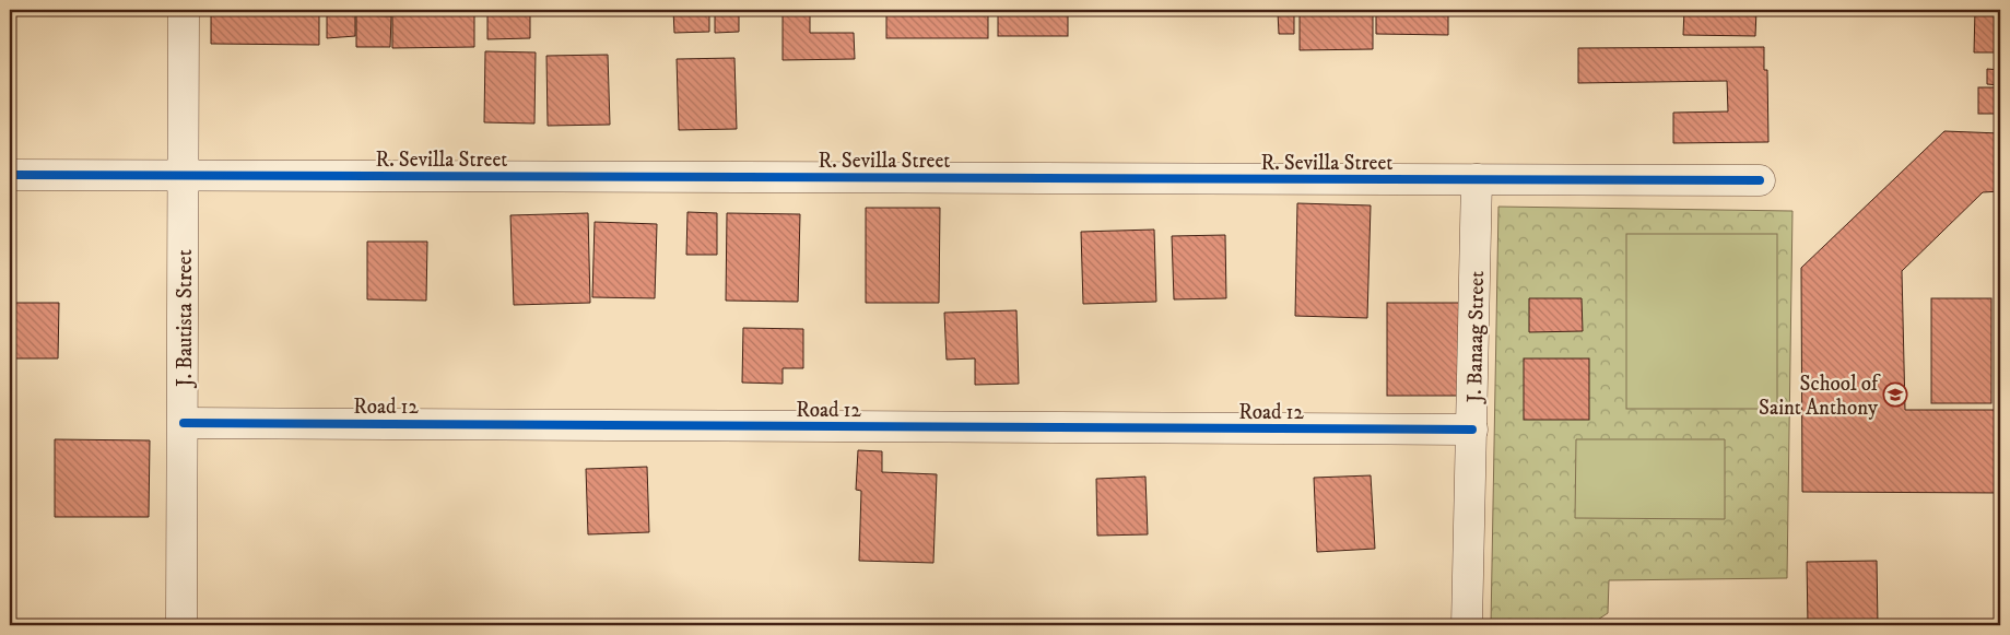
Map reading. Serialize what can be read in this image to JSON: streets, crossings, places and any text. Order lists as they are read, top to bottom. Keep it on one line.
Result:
{"streets":{"street":["R. Sevilla Street","J. Bautista Street","J. Banaag Street","Road 12"]},"crossings":[["R. Sevilla Street","J. Bautista Street"],["R. Sevilla Street","J. Banaag Street"],["J. Bautista Street","Road 12"],["J. Banaag Street","Road 12"]],"places":{"school or university":["School of Saint Anthony"]}}
